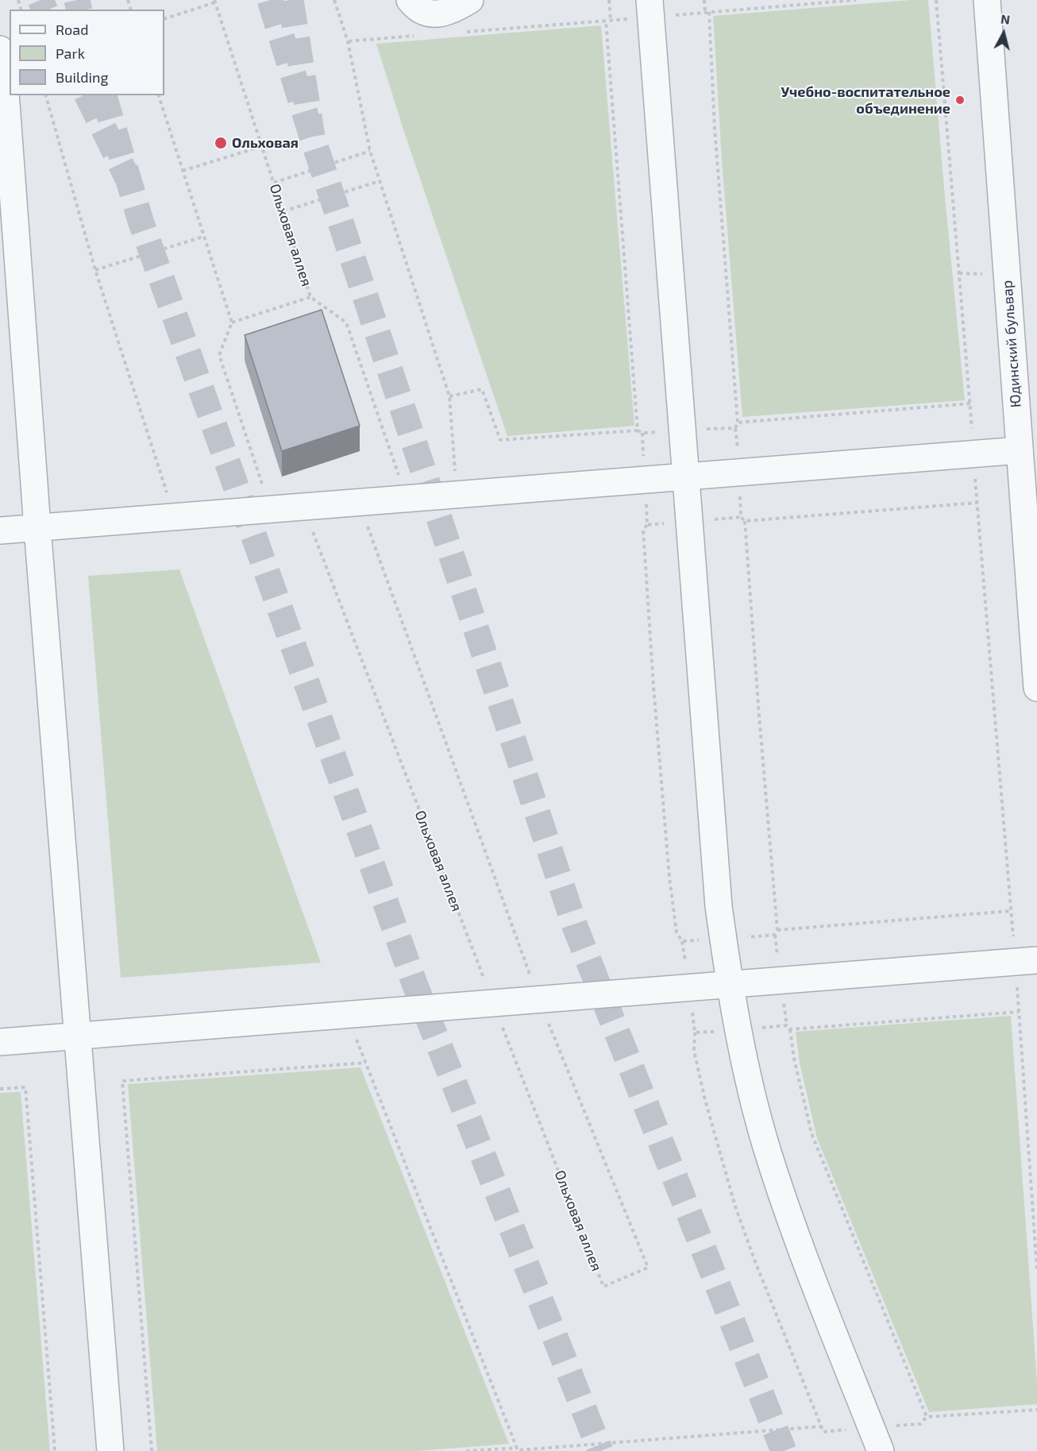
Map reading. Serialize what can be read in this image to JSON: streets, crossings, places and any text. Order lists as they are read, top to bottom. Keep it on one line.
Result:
{"streets":{"street":["Юдинский бульвар"],"path":["Ольховая аллея"]},"places":["Учебно-воспитательное объединение","Ольховая"],"legend":["Road","Park","Building"],"north":"top"}
